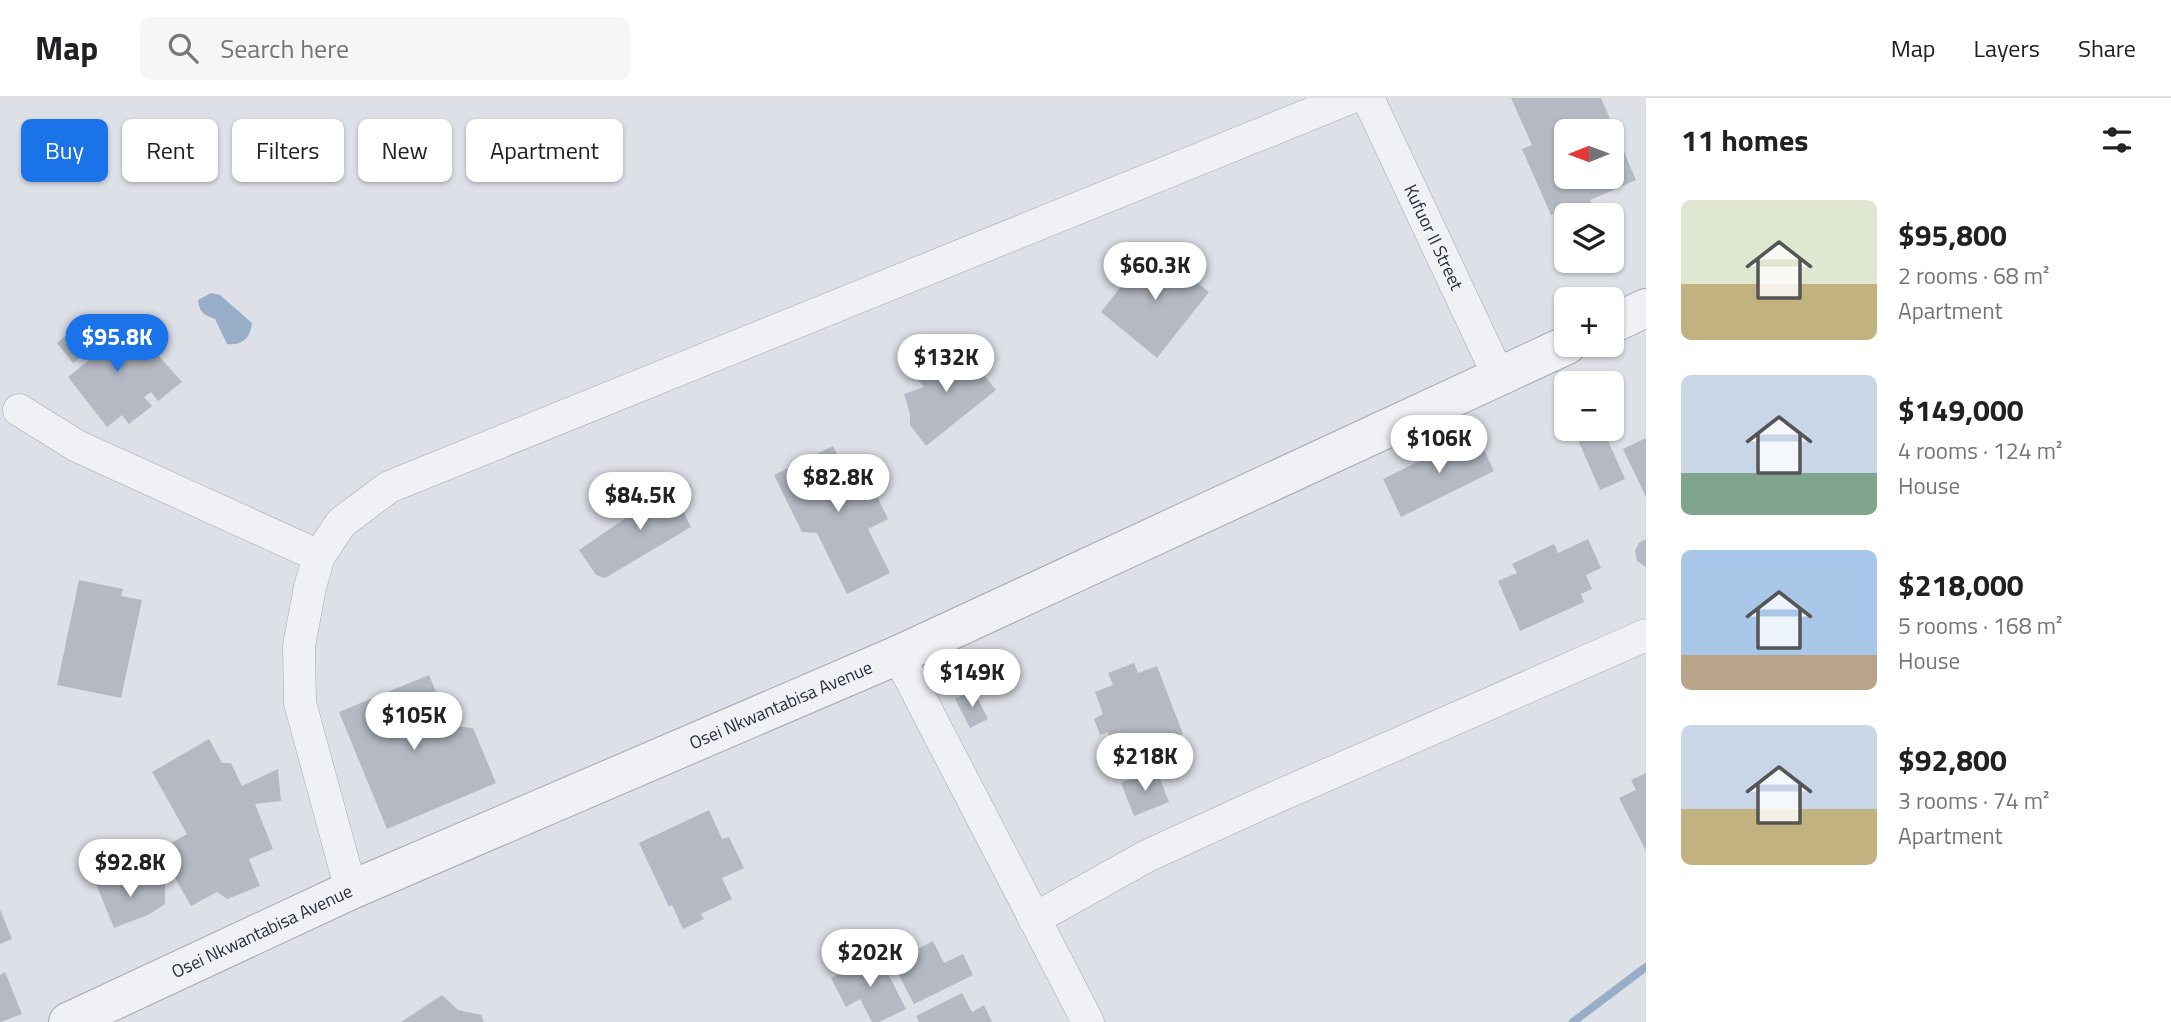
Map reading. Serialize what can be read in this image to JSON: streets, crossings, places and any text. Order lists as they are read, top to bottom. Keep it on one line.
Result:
{"streets":{"street":["Kufuor II Street","Osei Nkwantabisa Avenue"]},"crossings":[["Kufuor II Street","Osei Nkwantabisa Avenue"]],"north":"left","page":{"header":"Map","search":"Search here","nav":["Map","Layers","Share"],"heading":"11 homes","map_buttons":["+","−"],"chip":["Buy","Rent","Filters","New","Apartment"],"list":[{"name":"$95,800","note":"2 rooms · 68 m² · Apartment"},{"name":"$149,000","note":"4 rooms · 124 m² · House"},{"name":"$218,000","note":"5 rooms · 168 m² · House"},{"name":"$92,800","note":"3 rooms · 74 m² · Apartment"}],"price":["$60.3K","$95.8K","$132K","$106K","$82.8K","$84.5K","$149K","$105K","$218K","$92.8K","$202K"]}}
